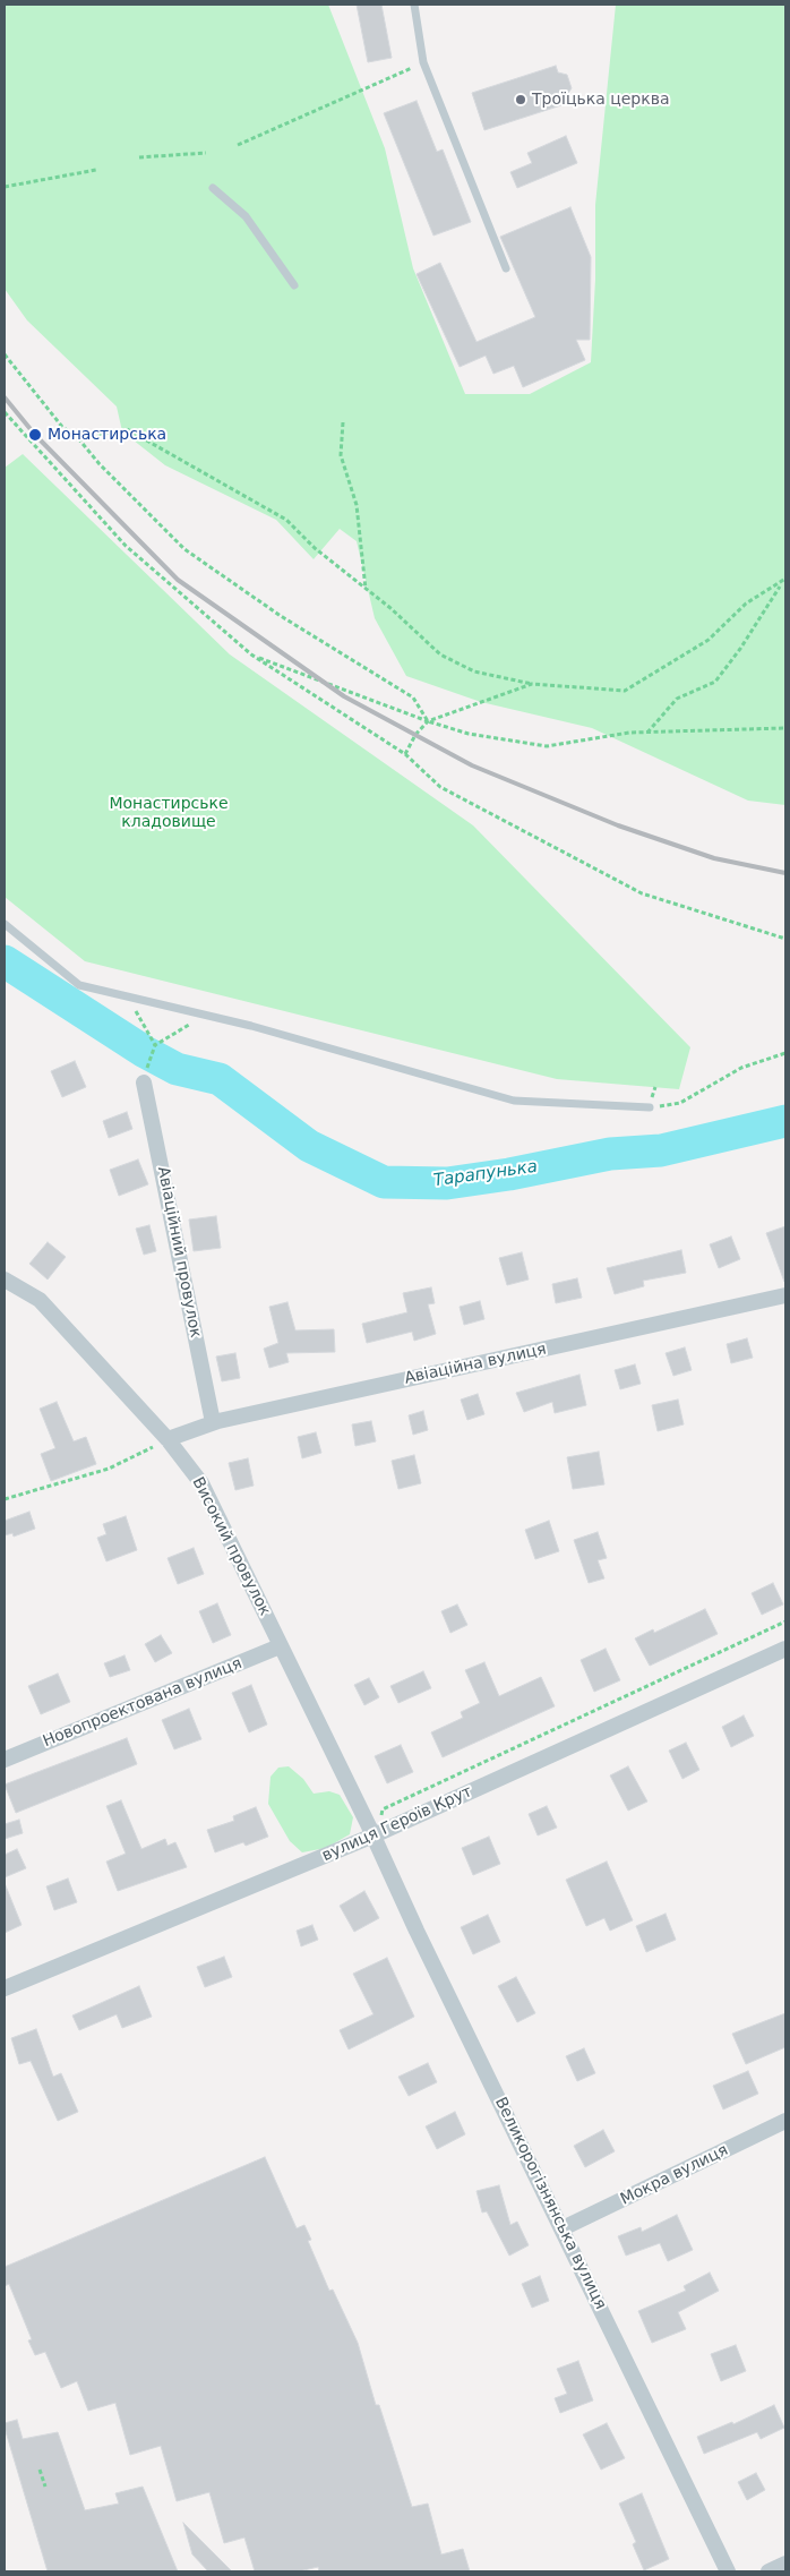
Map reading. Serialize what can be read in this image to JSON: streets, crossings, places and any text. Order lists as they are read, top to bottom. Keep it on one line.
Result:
{"streets":{"street":["Авіаційний провулок","Авіаційна вулиця","Високий провулок","Новопроектована вулиця","вулиця Героїв Крут","Мокра вулиця","Великорогізнянська вулиця"]},"crossings":[["Авіаційний провулок","Авіаційна вулиця"],["Авіаційна вулиця","Високий провулок"],["Високий провулок","Новопроектована вулиця"],["Високий провулок","вулиця Героїв Крут"],["Високий провулок","Великорогізнянська вулиця"],["вулиця Героїв Крут","Великорогізнянська вулиця"],["Мокра вулиця","Великорогізнянська вулиця"]],"water":["Тарапунька"],"parks":["Монастирське кладовище"],"places":["Троїцька церква","Монастирська"]}
